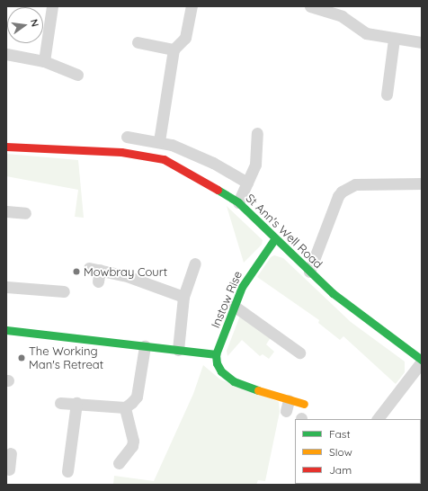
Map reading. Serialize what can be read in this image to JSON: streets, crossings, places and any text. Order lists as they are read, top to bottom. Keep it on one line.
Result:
{"streets":{"street":["St Ann's Well Road","Instow Rise"]},"crossings":[["St Ann's Well Road","Instow Rise"]],"places":["Mowbray Court","The Working Man's Retreat"],"legend":["Fast","Slow","Jam"],"north":"right"}
